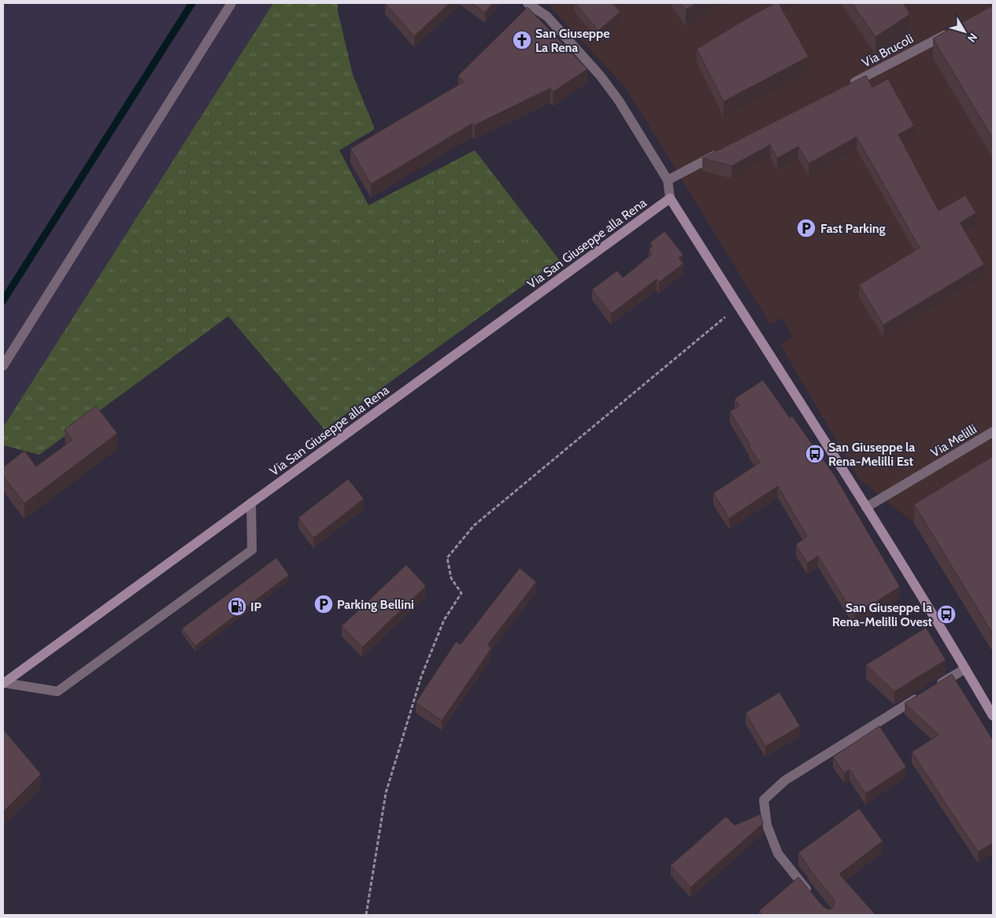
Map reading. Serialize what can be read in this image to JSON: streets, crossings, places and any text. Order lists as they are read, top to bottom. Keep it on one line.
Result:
{"streets":{"main road":["Via San Giuseppe alla Rena"],"street":["Via Brucoli","Via Melilli"]},"places":{"church":["San Giuseppe La Rena"],"parking":["Fast Parking","Parking Bellini"],"bus stop":["San Giuseppe la Rena-Melilli Est","San Giuseppe la Rena-Melilli Ovest"],"fuel station":["IP"]},"north":"bottom right"}
